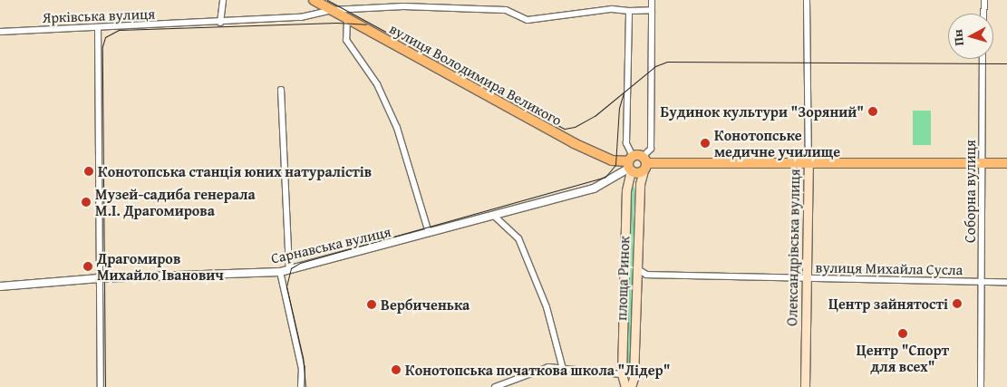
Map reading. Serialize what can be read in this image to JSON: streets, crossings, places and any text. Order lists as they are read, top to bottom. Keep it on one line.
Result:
{"streets":{"main road":["вулиця Володимира Великого","Олександрівська вулиця","площа Ринок"],"street":["Ярківська вулиця","Соборна вулиця","Сарнавська вулиця","вулиця Михайла Сусла"]},"crossings":[["Ярківська вулиця","вулиця Володимира Великого"],["вулиця Володимира Великого","Сарнавська вулиця"],["вулиця Володимира Великого","площа Ринок"],["Соборна вулиця","вулиця Михайла Сусла"],["Сарнавська вулиця","площа Ринок"],["Олександрівська вулиця","вулиця Михайла Сусла"],["вулиця Михайла Сусла","площа Ринок"]],"places":["Будинок культури \"Зоряний\"","Конотопське медичне училище","Конотопська станція юних натуралістів","Музей-садиба генерала М.І. Драгомирова","Драгомиров Михайло Іванович","Центр зайнятості","Вербиченька","Центр \"Спорт для всех\"","Конотопська початкова школа \"Лідер\""],"north":"left"}
